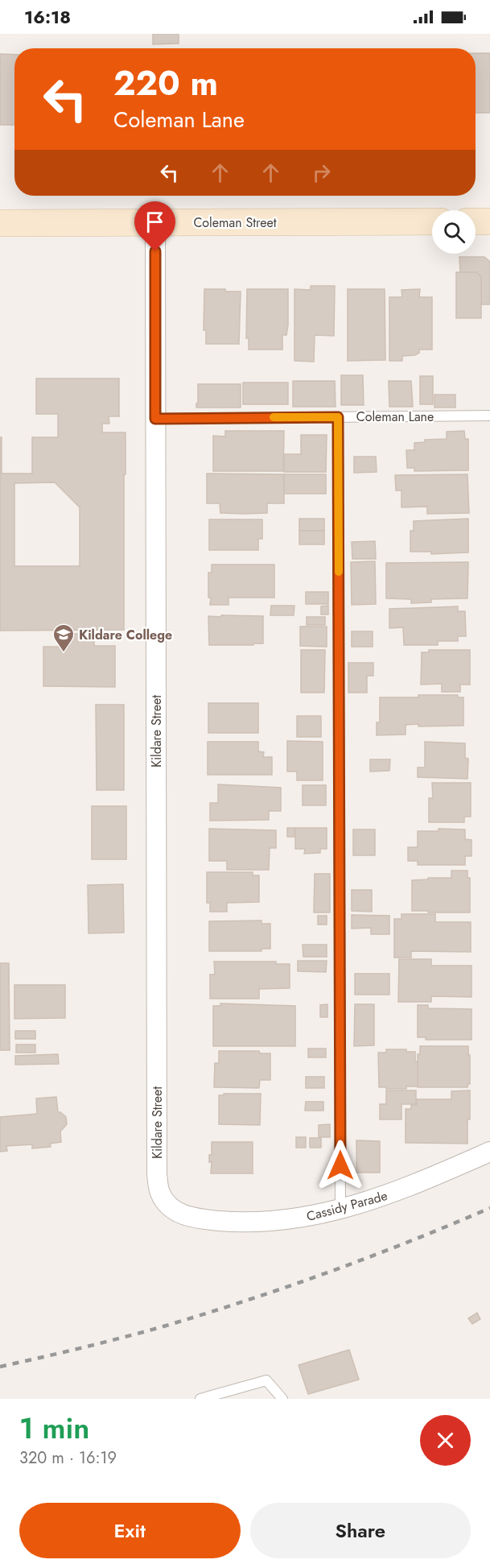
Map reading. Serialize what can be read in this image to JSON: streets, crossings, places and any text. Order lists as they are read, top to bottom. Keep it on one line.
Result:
{"streets":{"street":["Coleman Street","Kildare Street","Cassidy Parade"],"lane":["Coleman Lane"]},"crossings":[["Coleman Street","Kildare Street"],["Coleman Lane","Kildare Street"],["Kildare Street","Cassidy Parade"]],"places":{"school or university":["Kildare College"]},"page":{"status":"16:18","turn":["220 m","Coleman Lane"],"heading":["1 min","320 m · 16:19"],"buttons":["Exit","Share"]}}
